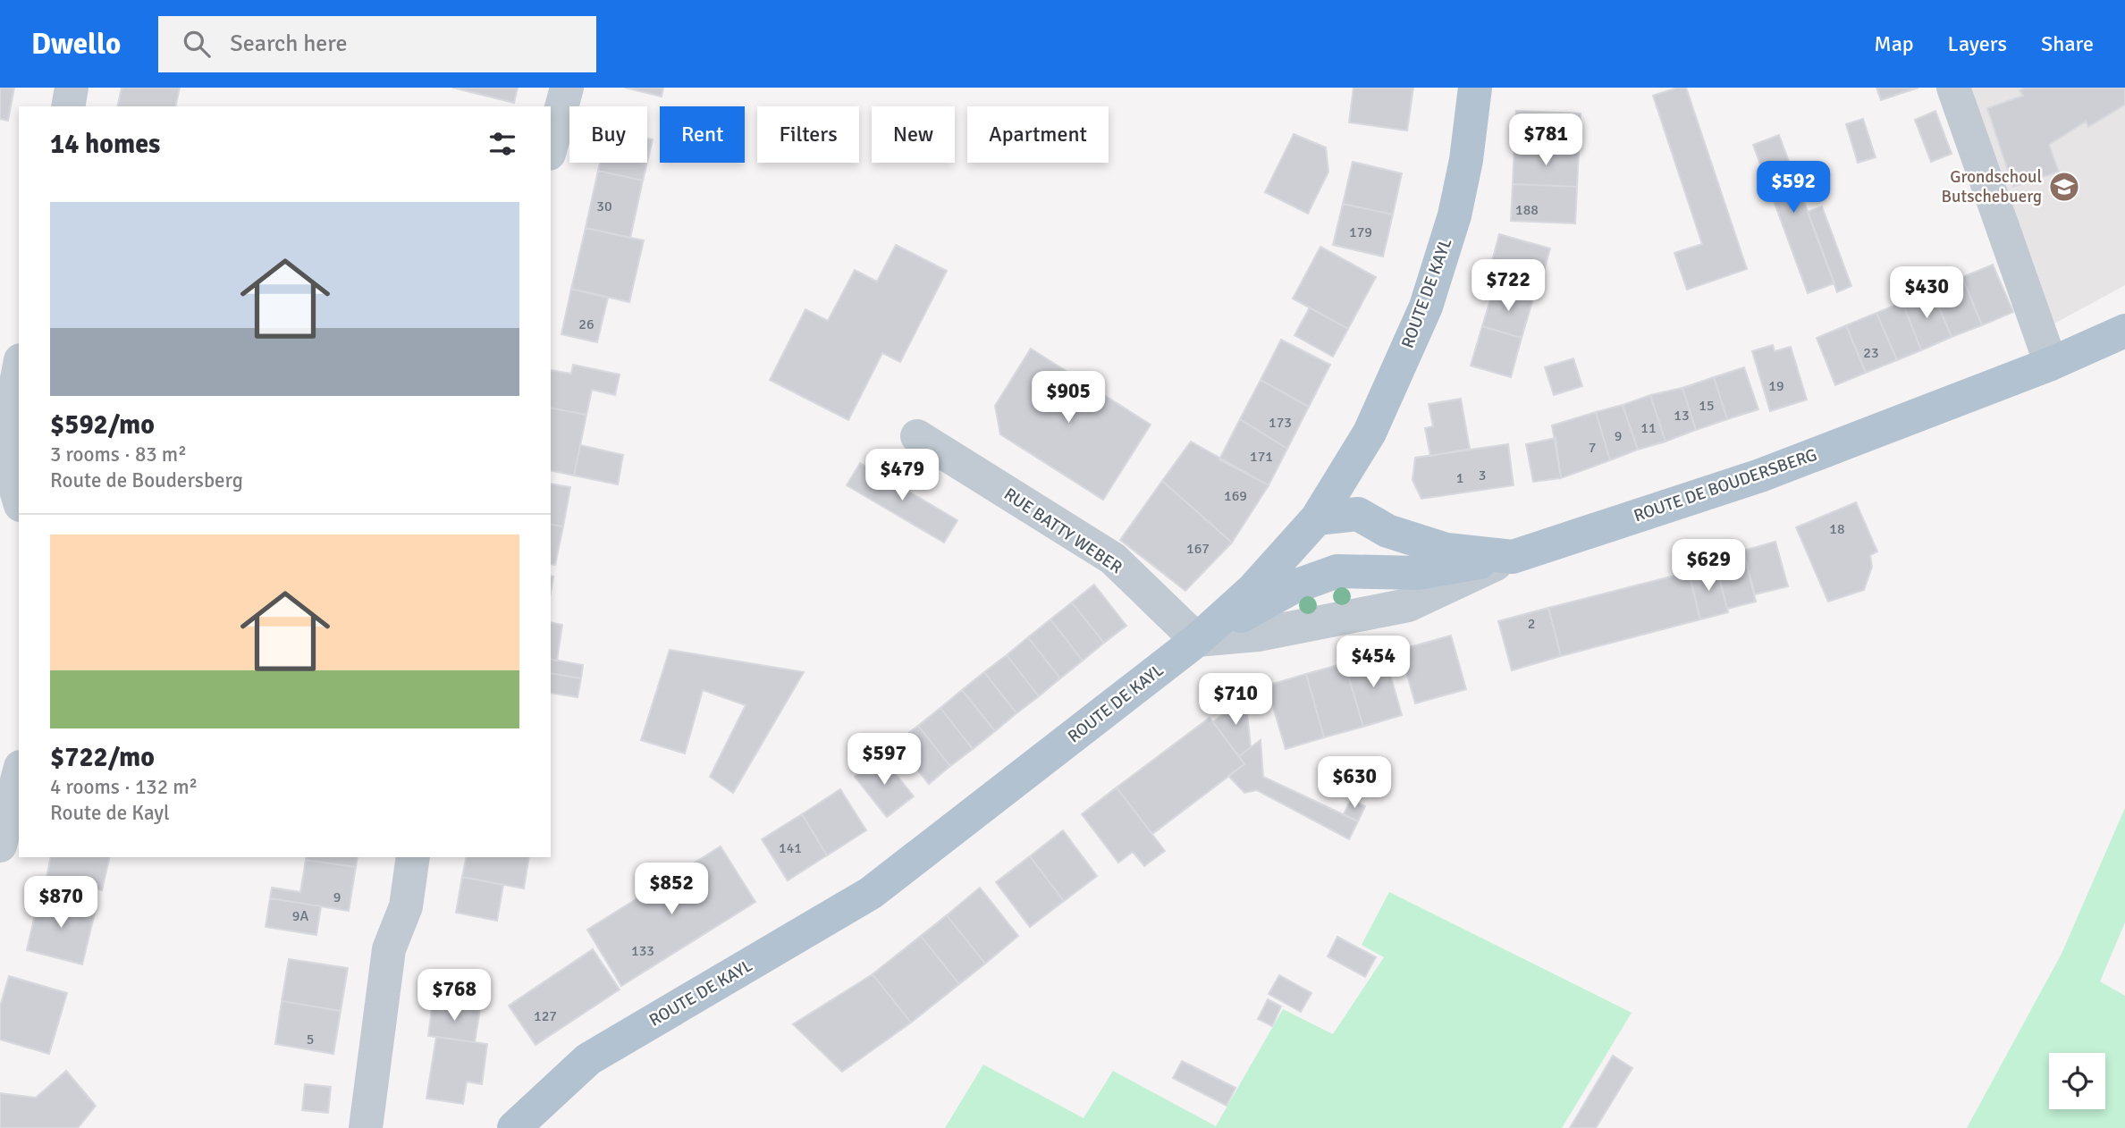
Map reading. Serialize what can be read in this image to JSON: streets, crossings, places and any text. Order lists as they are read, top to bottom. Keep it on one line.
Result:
{"streets":{"main road":["ROUTE DE KAYL","ROUTE DE BOUDERSBERG"],"street":["RUE BATTY WEBER"]},"crossings":[["ROUTE DE KAYL","ROUTE DE BOUDERSBERG"],["ROUTE DE KAYL","RUE BATTY WEBER"]],"places":{"school or university":["Grondschoul Butschebuerg"]},"house_numbers":["30","188","179","26","23","19","15","13","173","11","9","7","171","3","1","169","18","167","2","141","9","9A","133","127","5"],"page":{"header":"Dwello","search":"Search here","nav":["Map","Layers","Share"],"chip":["Buy","Rent","Filters","New","Apartment"],"heading":"14 homes","price":["$781","$592","$722","$430","$905","$479","$629","$454","$710","$597","$630","$852","$870","$768"],"list":[{"name":"$592/mo","note":"3 rooms · 83 m² · Route de Boudersberg"},{"name":"$722/mo","note":"4 rooms · 132 m² · Route de Kayl"}]}}
